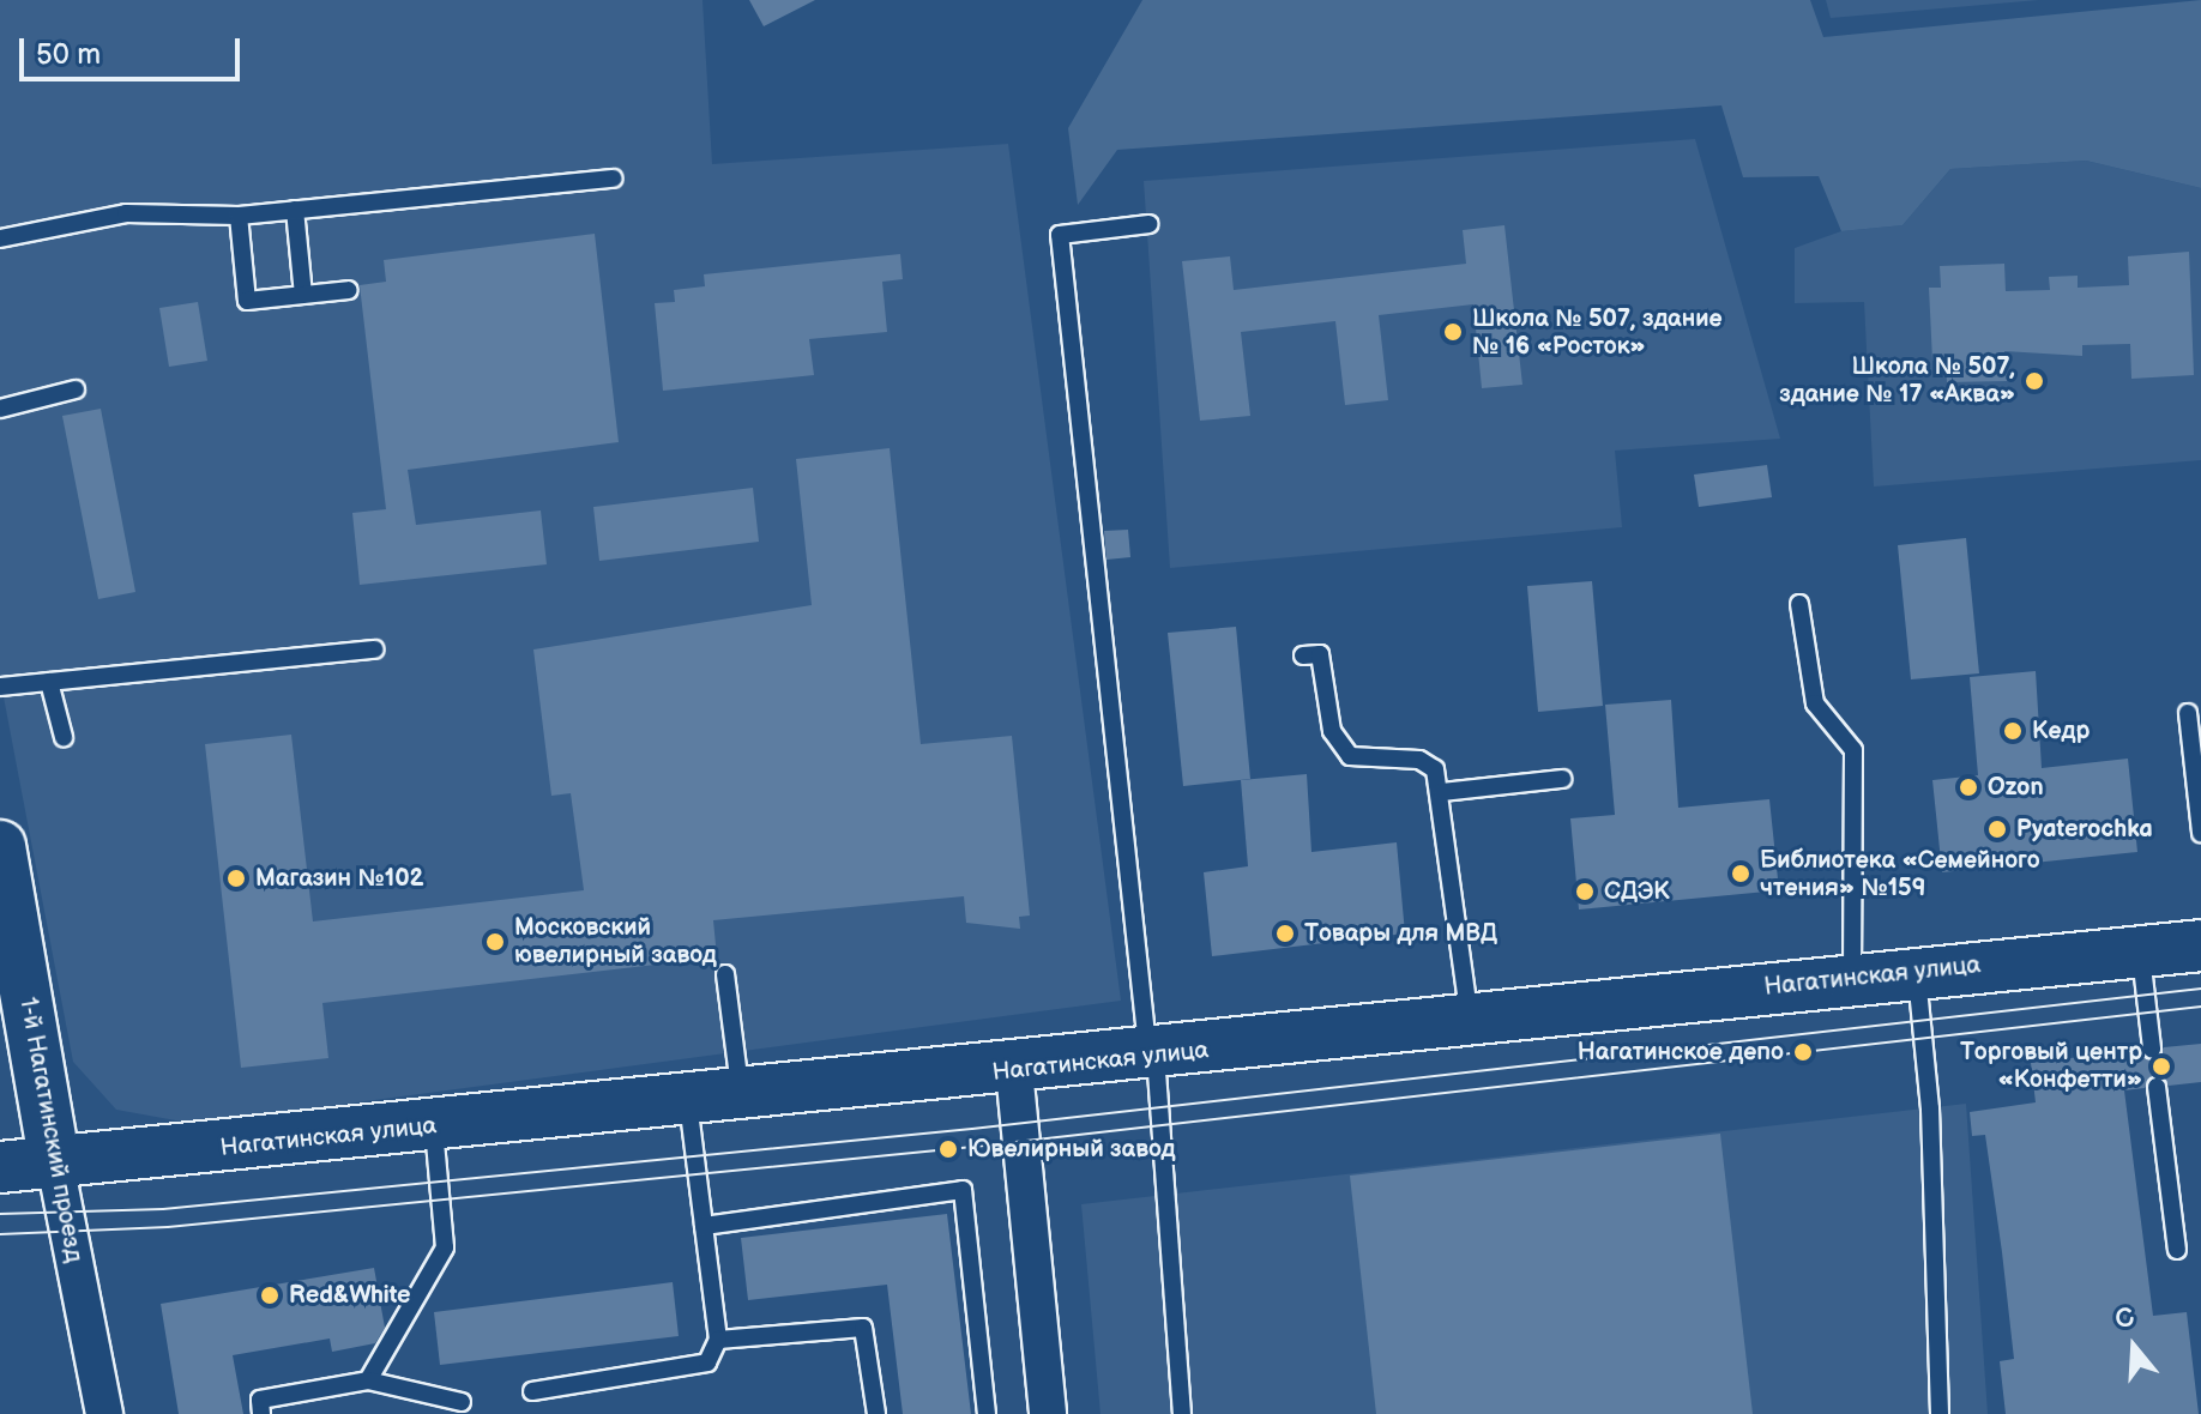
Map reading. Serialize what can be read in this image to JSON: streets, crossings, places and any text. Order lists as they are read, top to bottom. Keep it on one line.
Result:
{"streets":{"street":["Нагатинская улица","1-й Нагатинский проезд"]},"crossings":[["Нагатинская улица","1-й Нагатинский проезд"]],"places":["Школа № 507, здание № 16 «Росток»","Школа № 507, здание № 17 «Аква»","Кедр","Ozon","Pyaterochka","Библиотека «Семейного чтения» №159","Магазин №102","СДЭК","Товары для МВД","Московский ювелирный завод","Нагатинское депо","Торговый центр «Конфетти»","Ювелирный завод","Red&White"],"scale_bar":"50 m","north":"top"}
